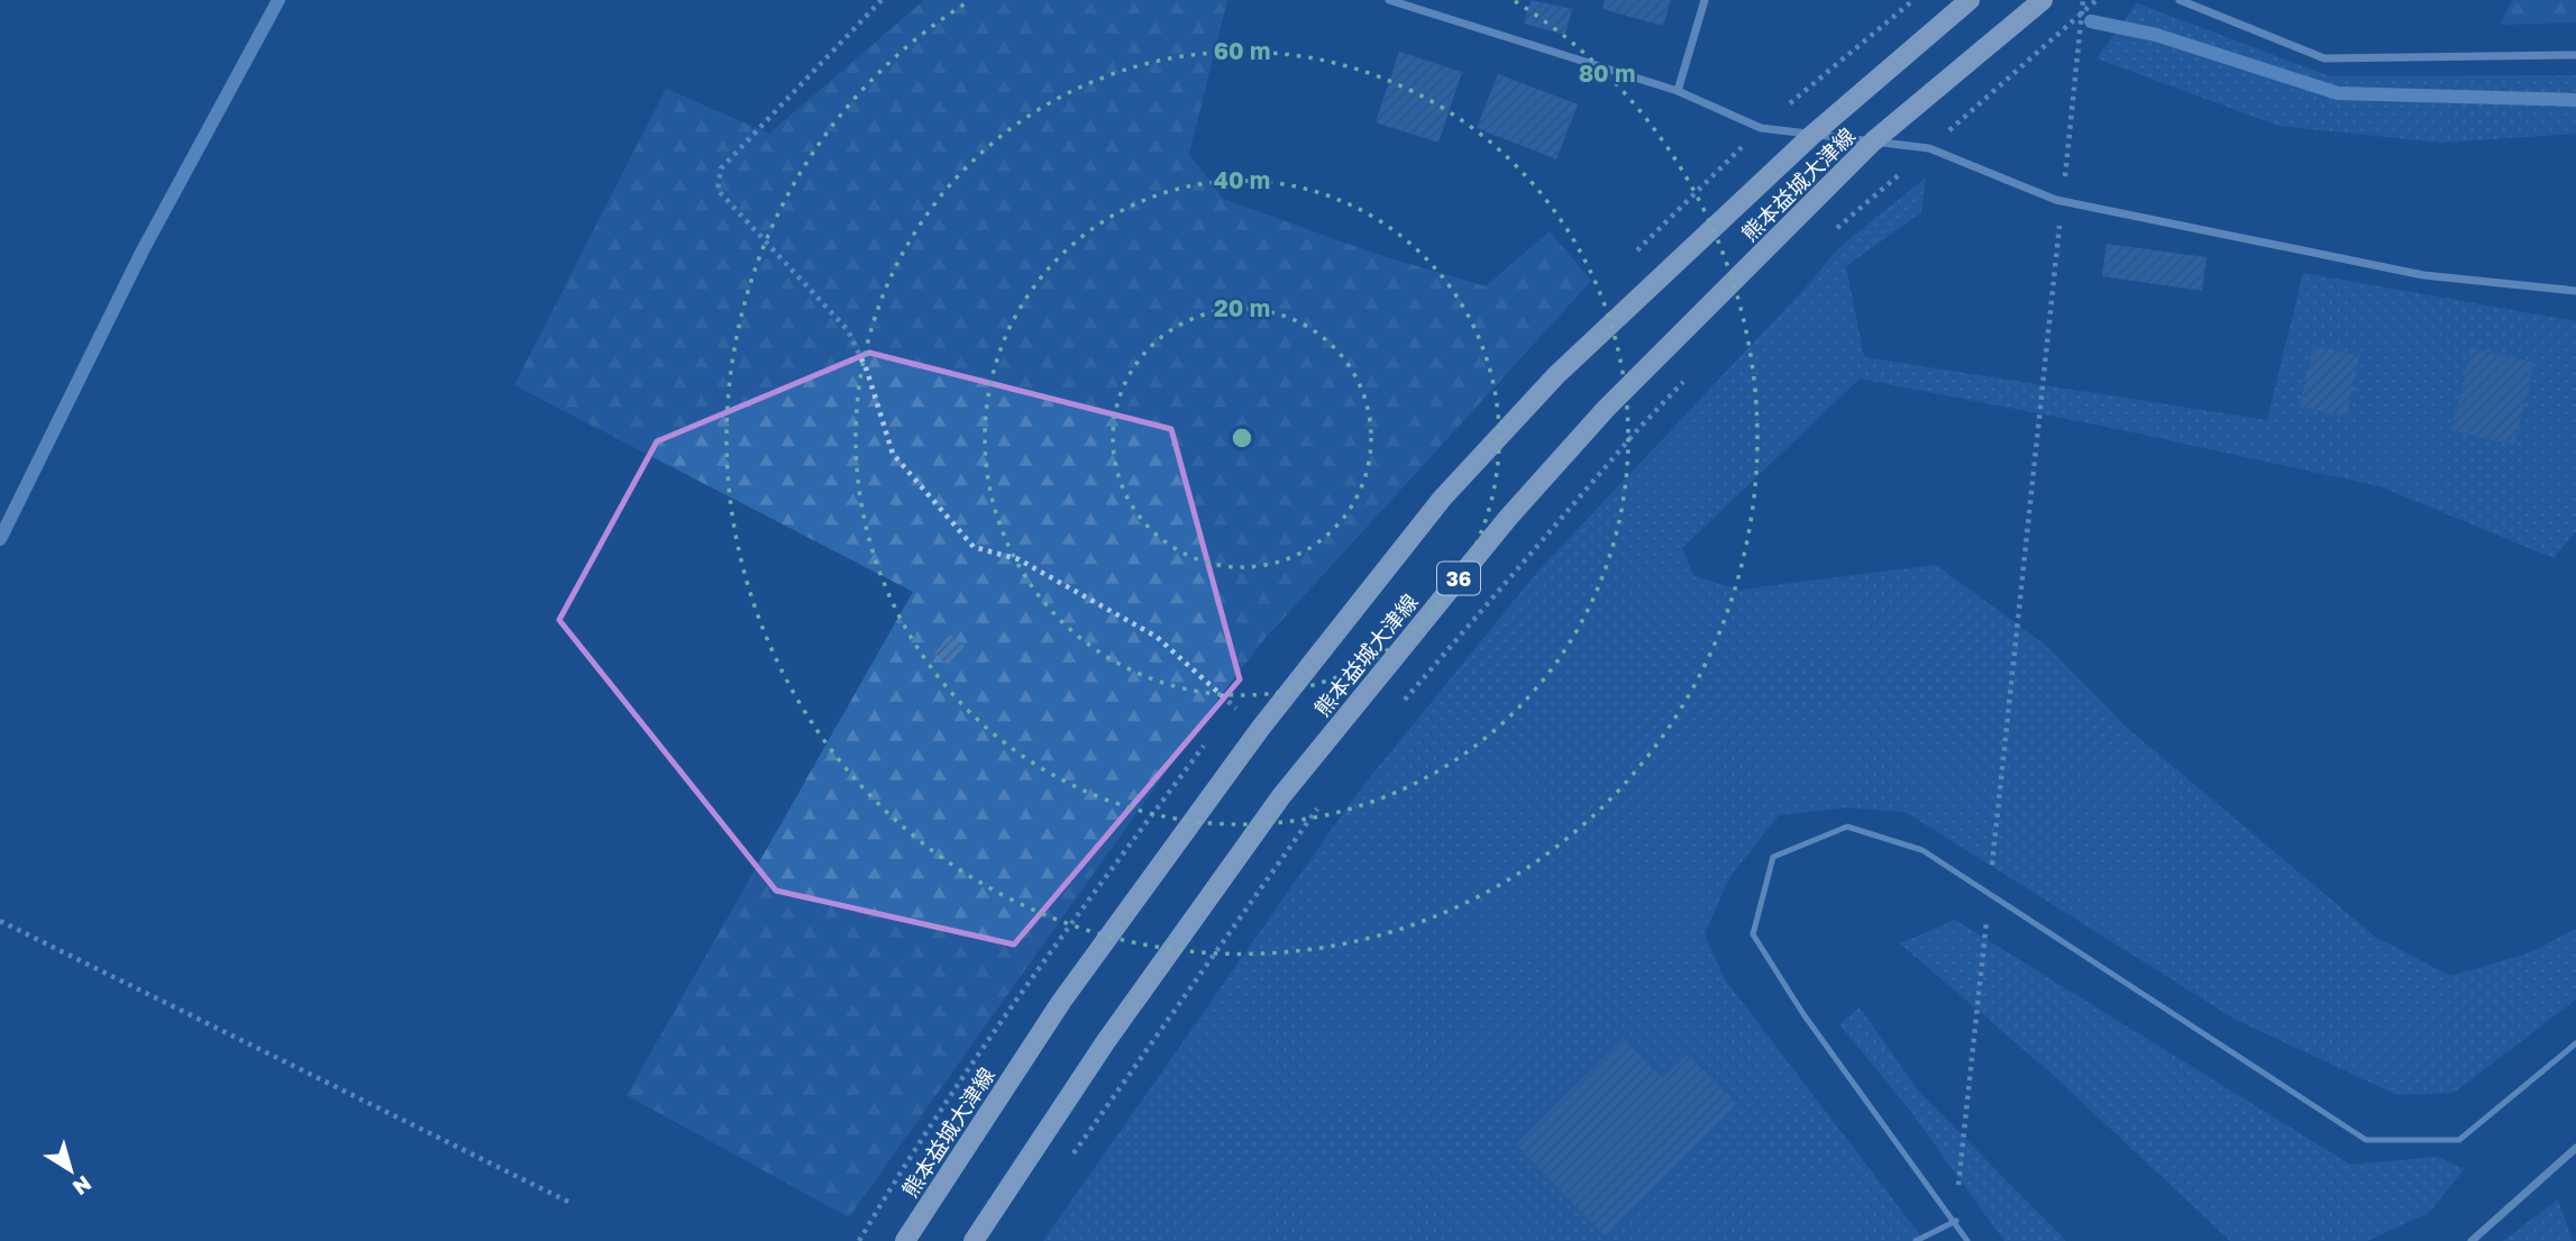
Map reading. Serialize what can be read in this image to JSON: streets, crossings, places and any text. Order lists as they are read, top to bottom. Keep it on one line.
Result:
{"streets":{"main road":["熊本益城大津線","36"]},"north":"bottom right","rings":["60 m","80 m","40 m","20 m"]}
